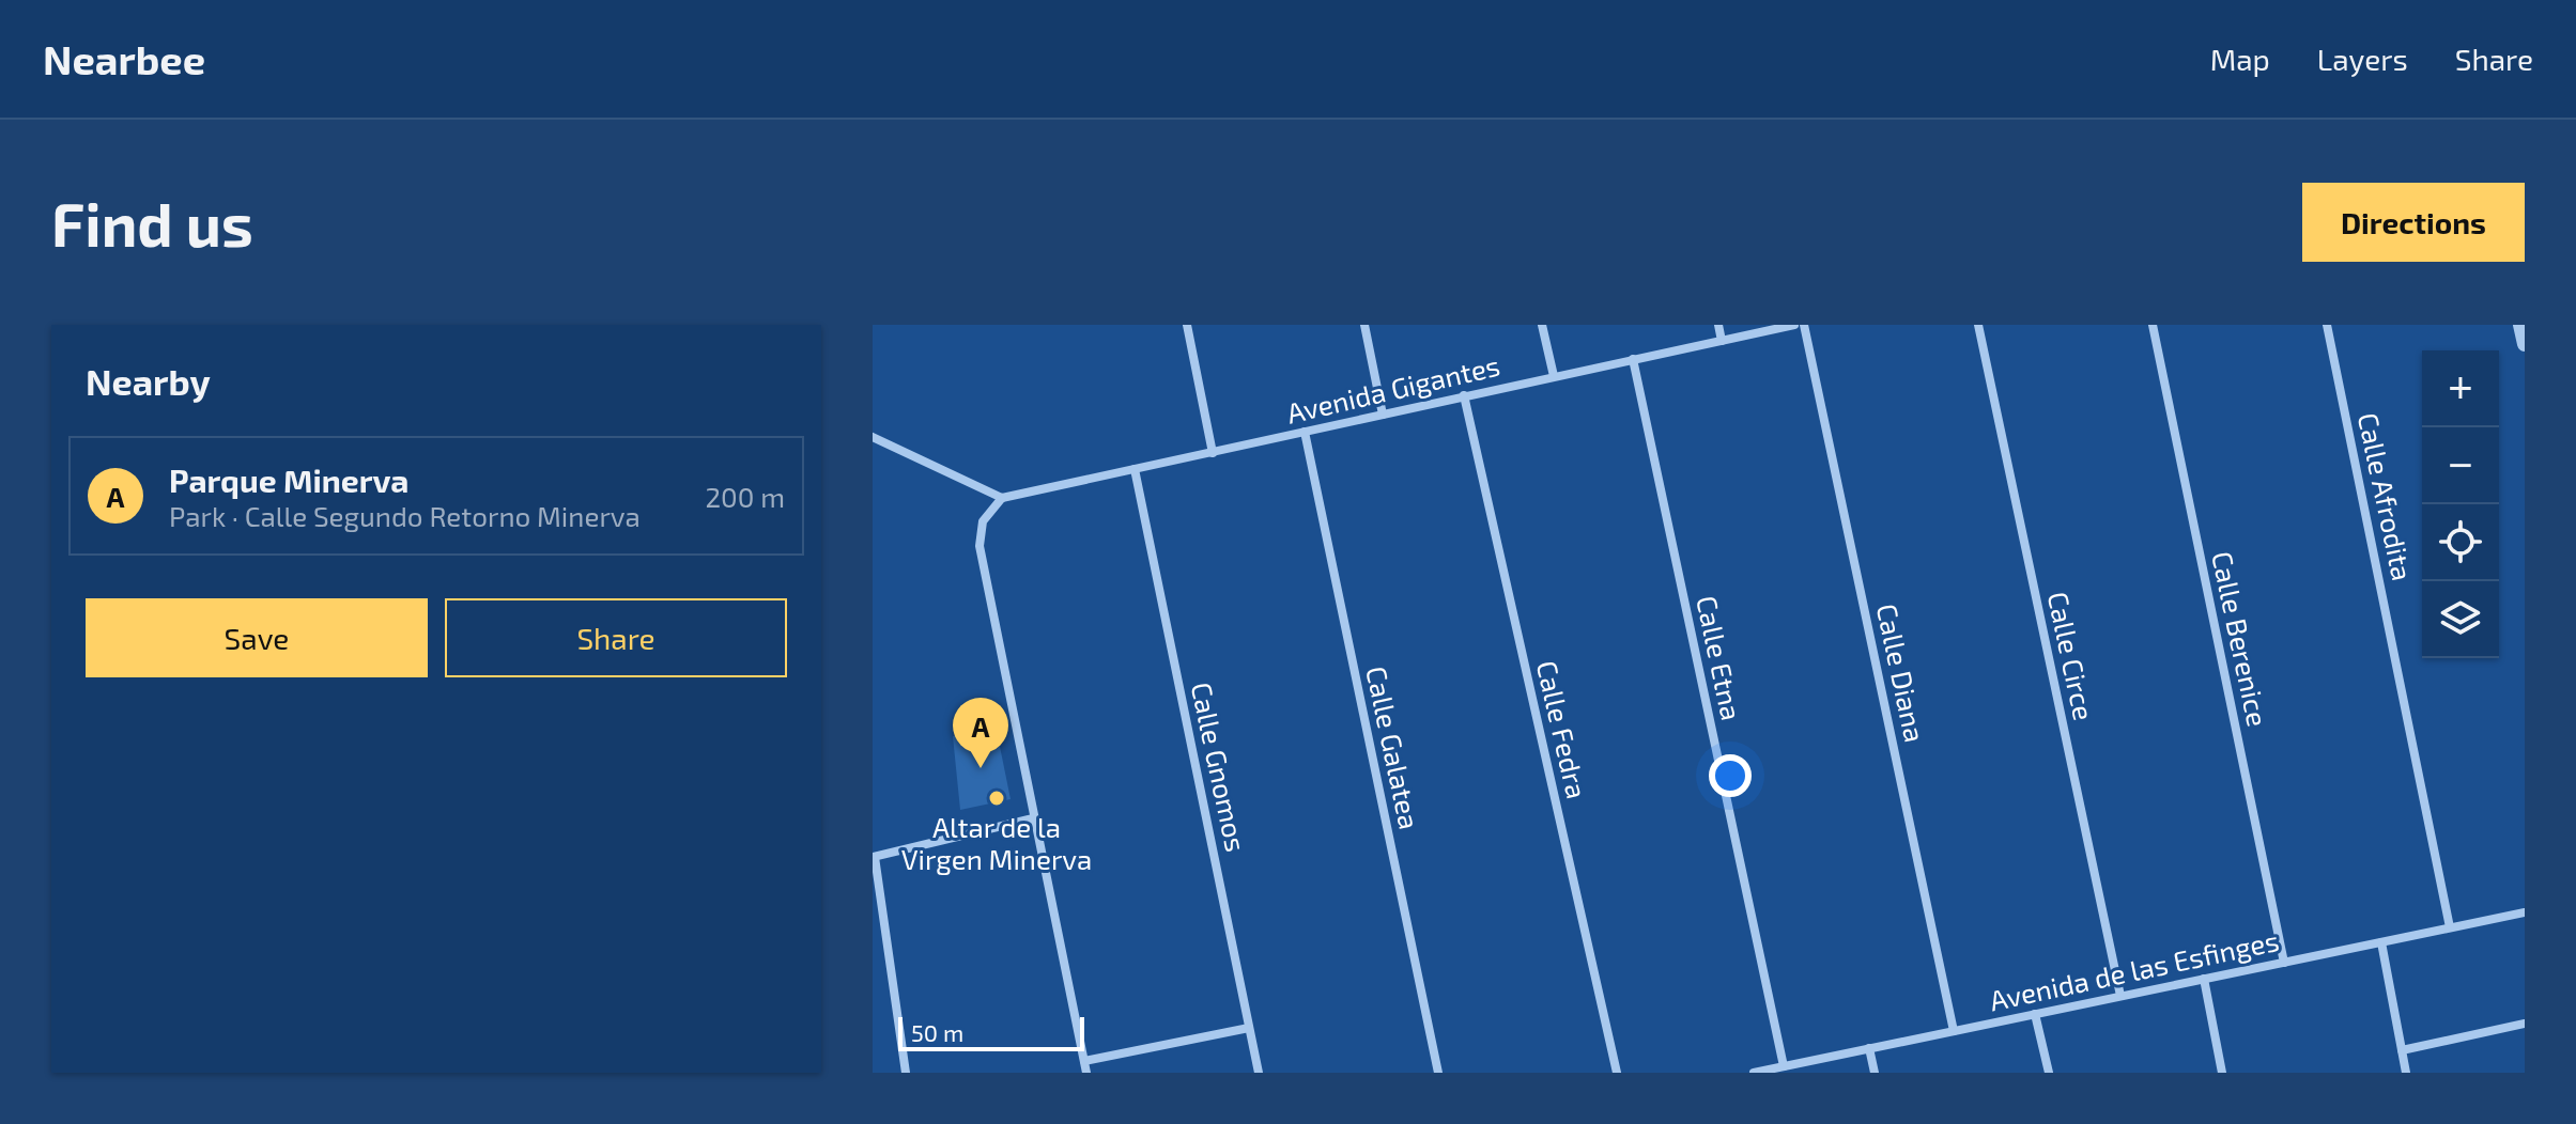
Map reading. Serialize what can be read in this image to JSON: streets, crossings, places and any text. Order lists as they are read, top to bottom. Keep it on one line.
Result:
{"streets":{"street":["Avenida Gigantes","Calle Afrodita","Calle Berenice","Calle Circe","Calle Etna","Calle Diana","Calle Fedra","Calle Galatea","Calle Gnomos","Avenida de las Esfinges"]},"crossings":[["Avenida Gigantes","Calle Etna"],["Avenida Gigantes","Calle Fedra"],["Avenida Gigantes","Calle Galatea"],["Avenida Gigantes","Calle Gnomos"],["Calle Afrodita","Avenida de las Esfinges"],["Calle Berenice","Avenida de las Esfinges"],["Calle Circe","Avenida de las Esfinges"],["Calle Etna","Avenida de las Esfinges"],["Calle Diana","Avenida de las Esfinges"]],"places":["Altar de la Virgen Minerva"],"scale_bar":"50 m","page":{"header":"Nearbee","nav":["Map","Layers","Share"],"buttons":["Directions",["Save","Share"]],"title":"Find us","heading":"Nearby","map_buttons":["+","−"],"list":[{"mark":"A","name":"Parque Minerva","note":"Park · Calle Segundo Retorno Minerva","value":"200 m"}],"pins":"A","scale":"50 m"}}
